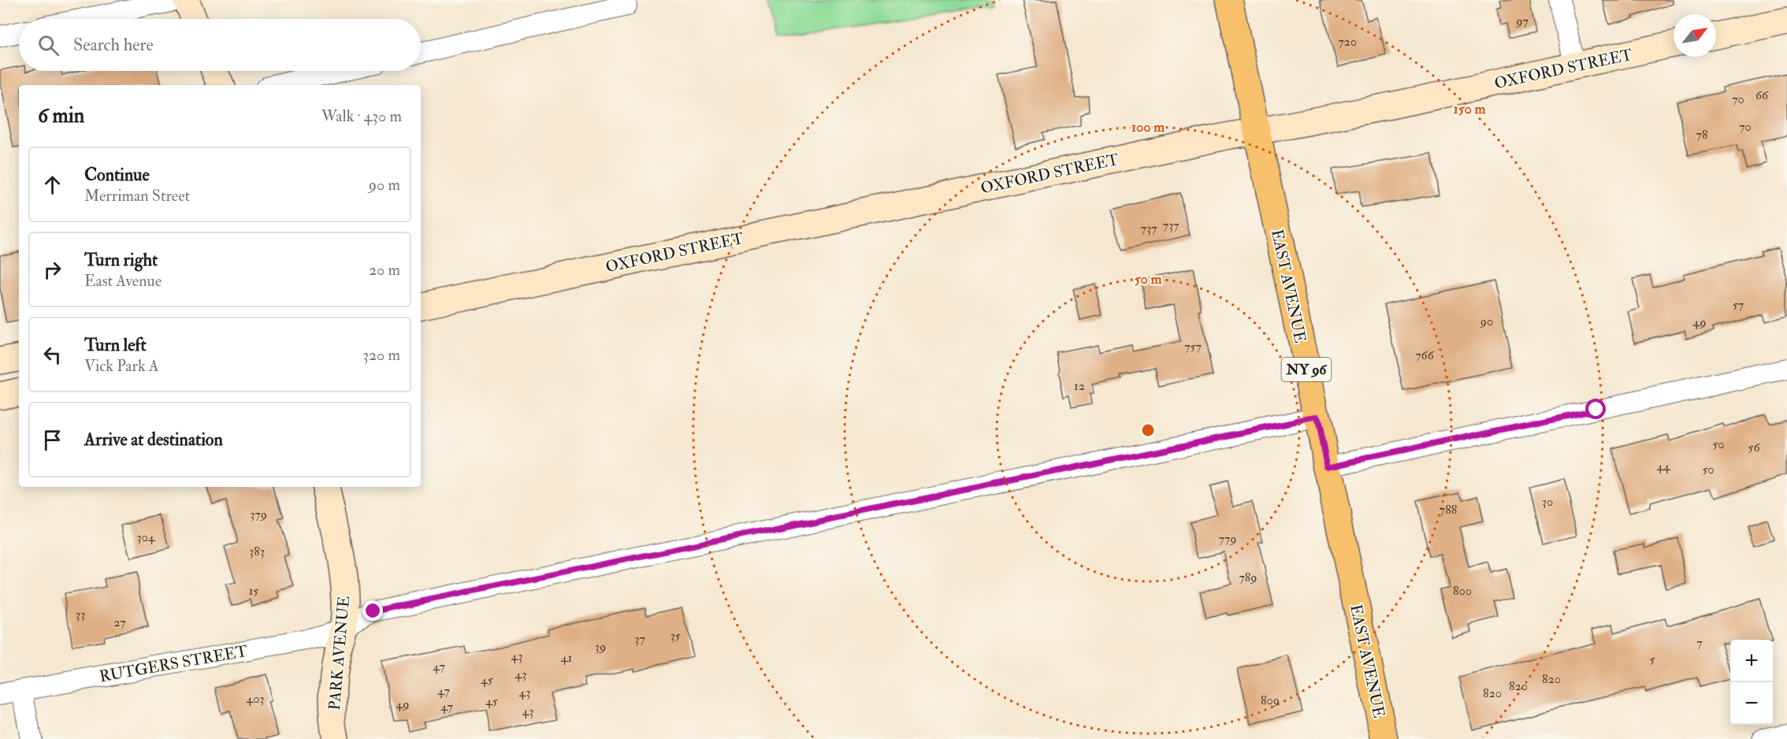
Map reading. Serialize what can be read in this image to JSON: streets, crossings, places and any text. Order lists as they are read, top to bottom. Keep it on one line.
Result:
{"streets":{"main road":["EAST AVENUE","NY 96"],"street":["OXFORD STREET","PARK AVENUE","RUTGERS STREET"]},"crossings":[["OXFORD STREET","EAST AVENUE"],["EAST AVENUE","RUTGERS STREET"],["PARK AVENUE","RUTGERS STREET"]],"house_numbers":["97","720","66","70","70","78","737","737","57","90","49","757","766","12","50","56","44","50","30","788","379","304","779","383","789","15","800","33","27","35","37","7","39","43","41","5","47","43","820","45","820","47","43","820","403","809","45","49","47","43"],"north":"top right","page":{"search":"Search here","heading":["6 min","Walk · 430 m"],"list":[["Continue","Merriman Street","90 m"],["Turn right","East Avenue","20 m"],["Turn left","Vick Park A","320 m"],"Arrive at destination"],"map_buttons":["+","−"]},"rings":["150 m","100 m","50 m"]}
